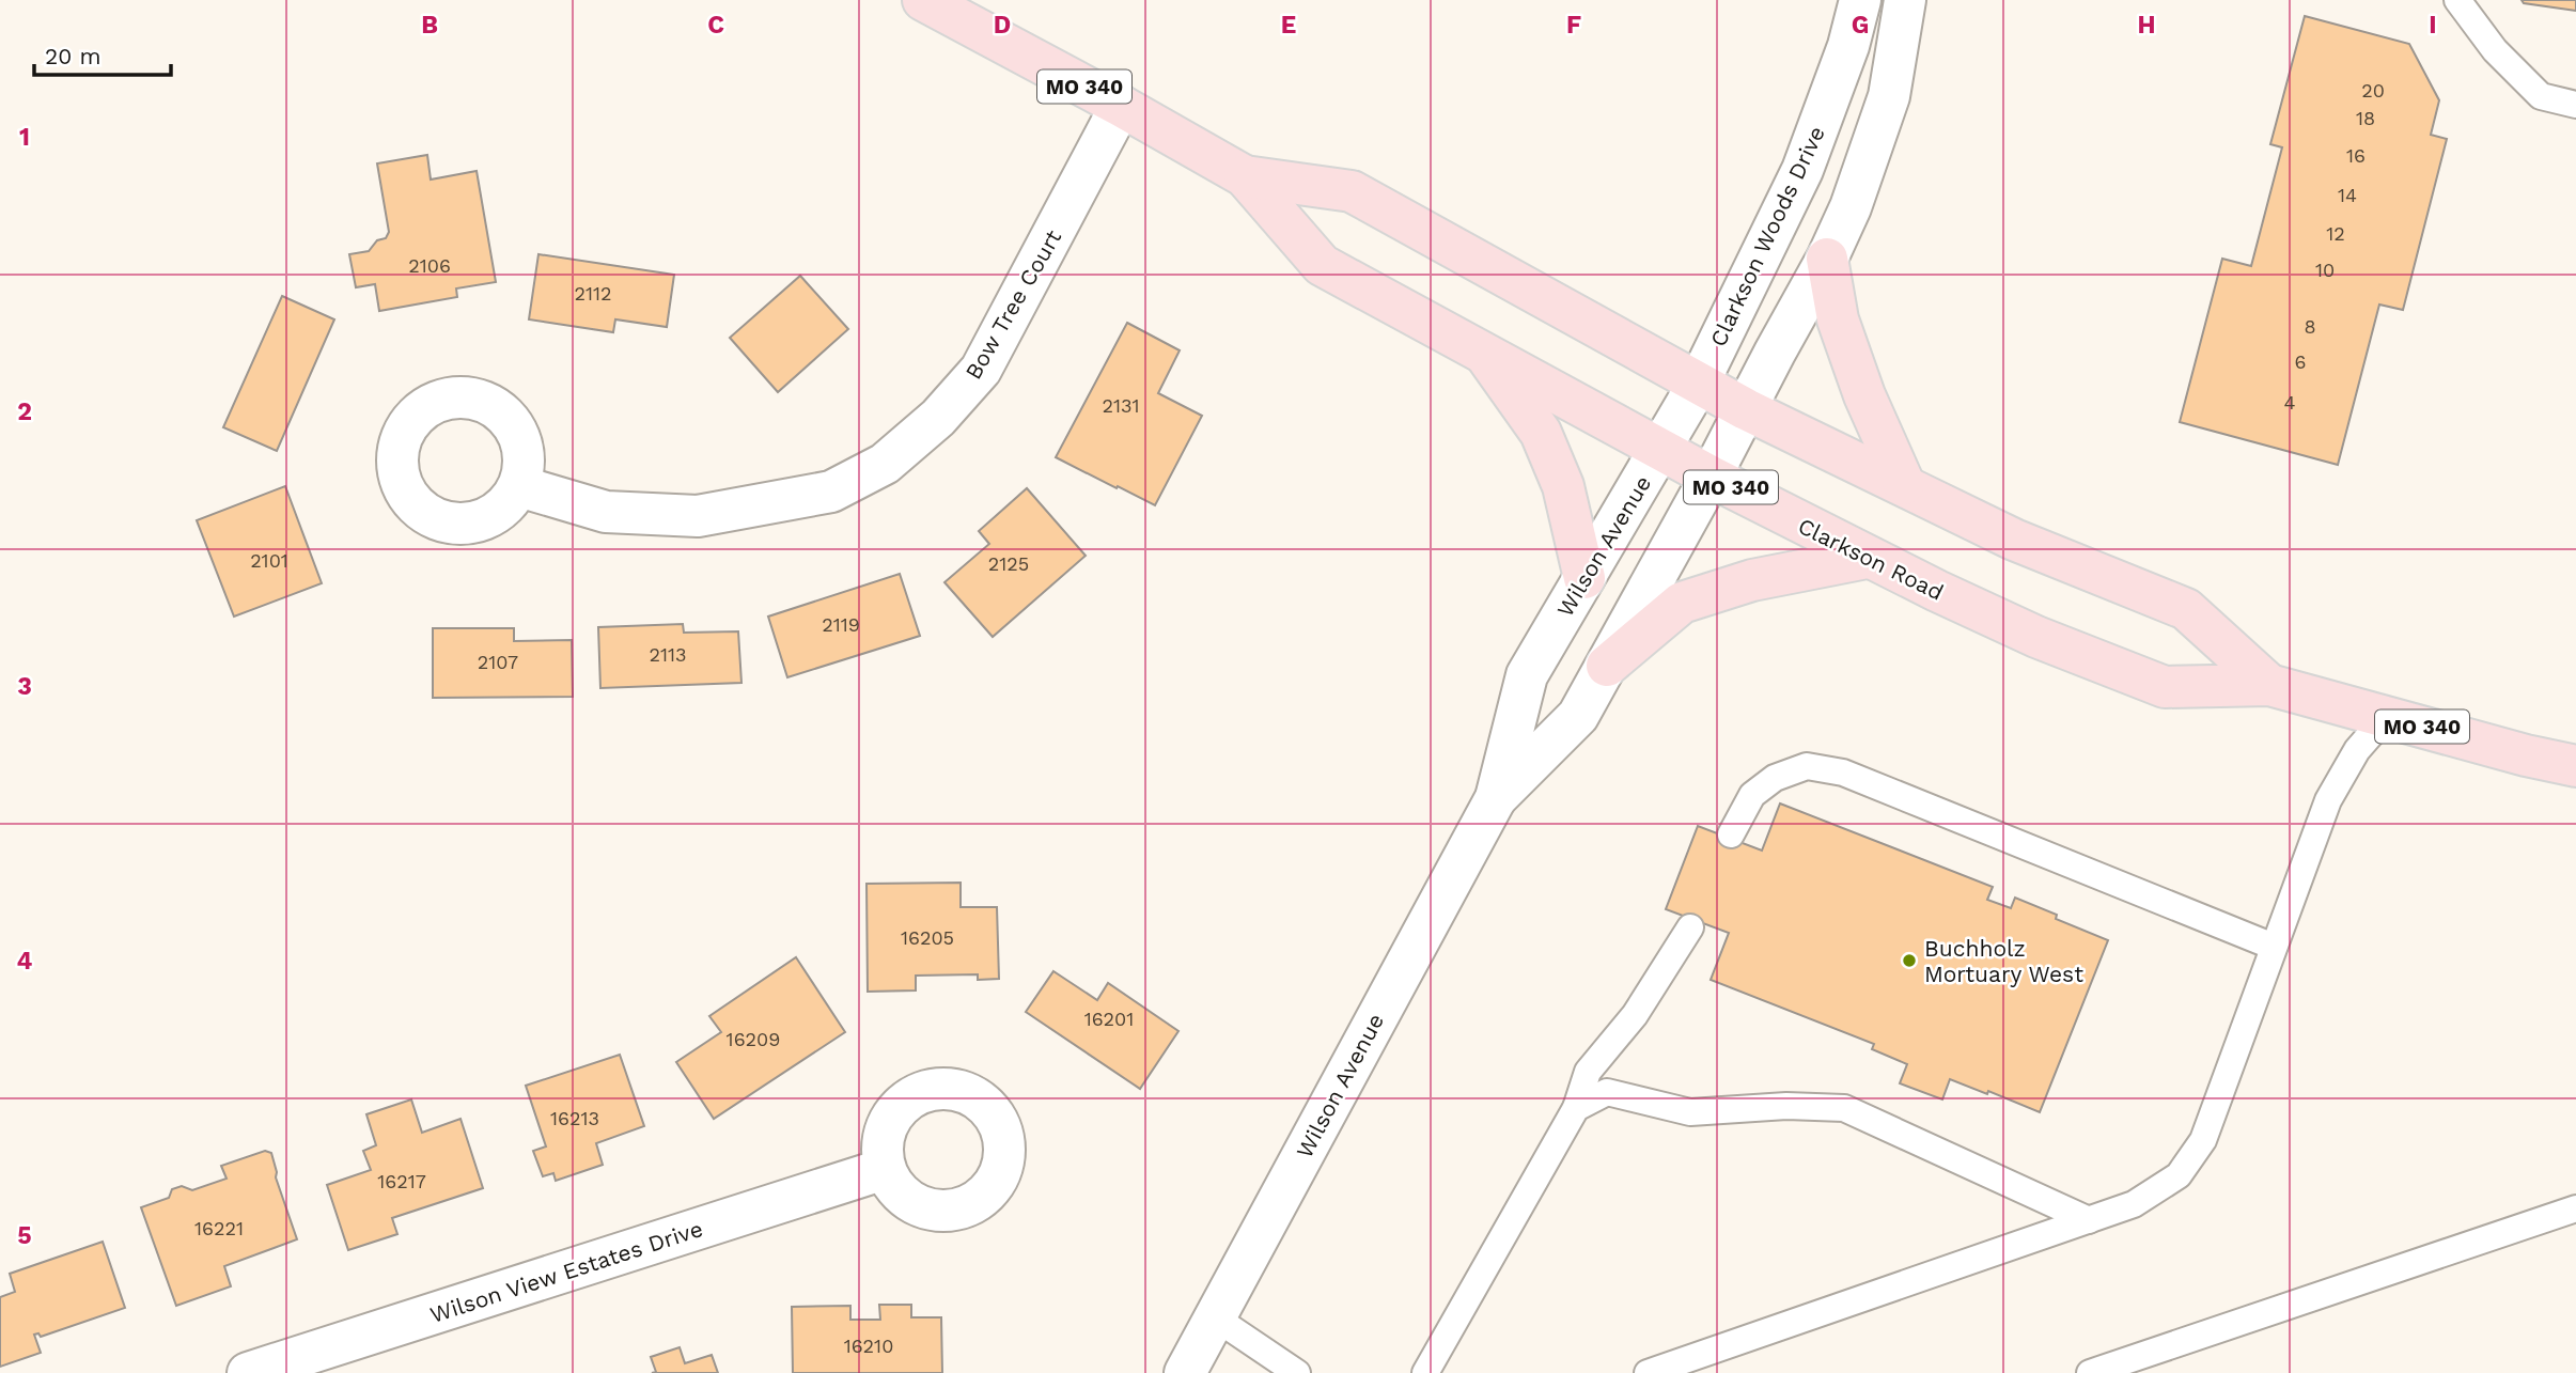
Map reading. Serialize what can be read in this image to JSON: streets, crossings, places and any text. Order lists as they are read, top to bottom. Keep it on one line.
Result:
{"streets":{"main road":["MO 340","Clarkson Road"],"street":["Clarkson Woods Drive","Bow Tree Court","Wilson Avenue","Wilson View Estates Drive"]},"crossings":[["Clarkson Woods Drive","Wilson Avenue"],["Clarkson Woods Drive","Clarkson Road"],["Bow Tree Court","Clarkson Road"],["Wilson Avenue","Clarkson Road"]],"places":["Buchholz Mortuary West"],"house_numbers":["20","18","16","14","12","2106","10","2112","8","6","4","2131","2101","2125","2119","2113","2107","16205","16201","16209","16213","16217","16221","16210"],"scale_bar":"20 m","grid":{"columns":["B","C","D","E","F","G","H","I"],"rows":["1","2","3","4","5"]}}
